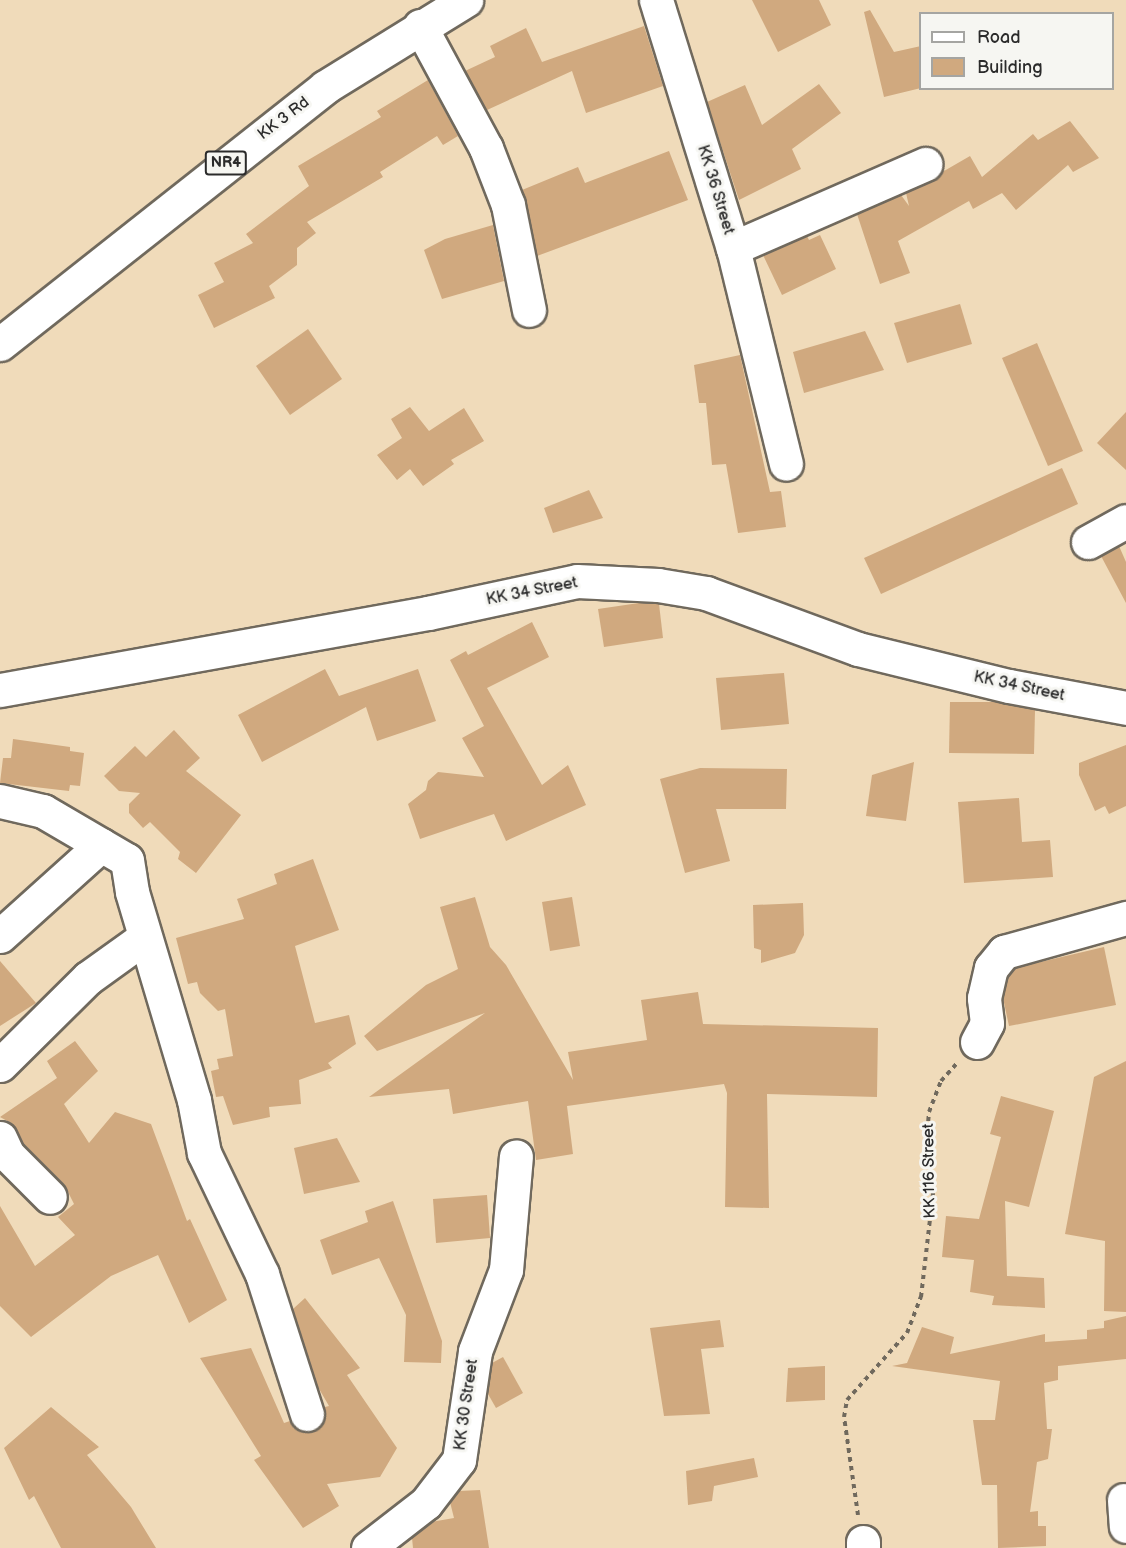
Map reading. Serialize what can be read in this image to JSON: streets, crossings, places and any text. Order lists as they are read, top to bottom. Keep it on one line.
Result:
{"streets":{"main road":["KK 3 Rd","NR4","KK 36 Street","KK 34 Street","KK 30 Street"],"path":["KK 116 Street"]},"legend":["Road","Building"]}
